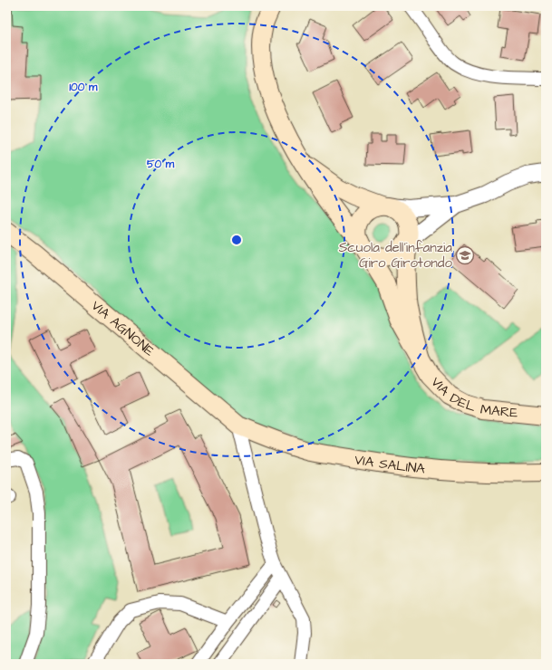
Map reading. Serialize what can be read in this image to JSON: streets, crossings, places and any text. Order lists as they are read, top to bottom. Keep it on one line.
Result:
{"streets":{"main road":["VIA AGNONE","VIA DEL MARE","VIA SALINA"]},"crossings":[["VIA AGNONE","VIA SALINA"]],"places":{"school or university":["Scuola dell'infanzia Giro Girotondo"]},"rings":["100 m","50 m"]}
